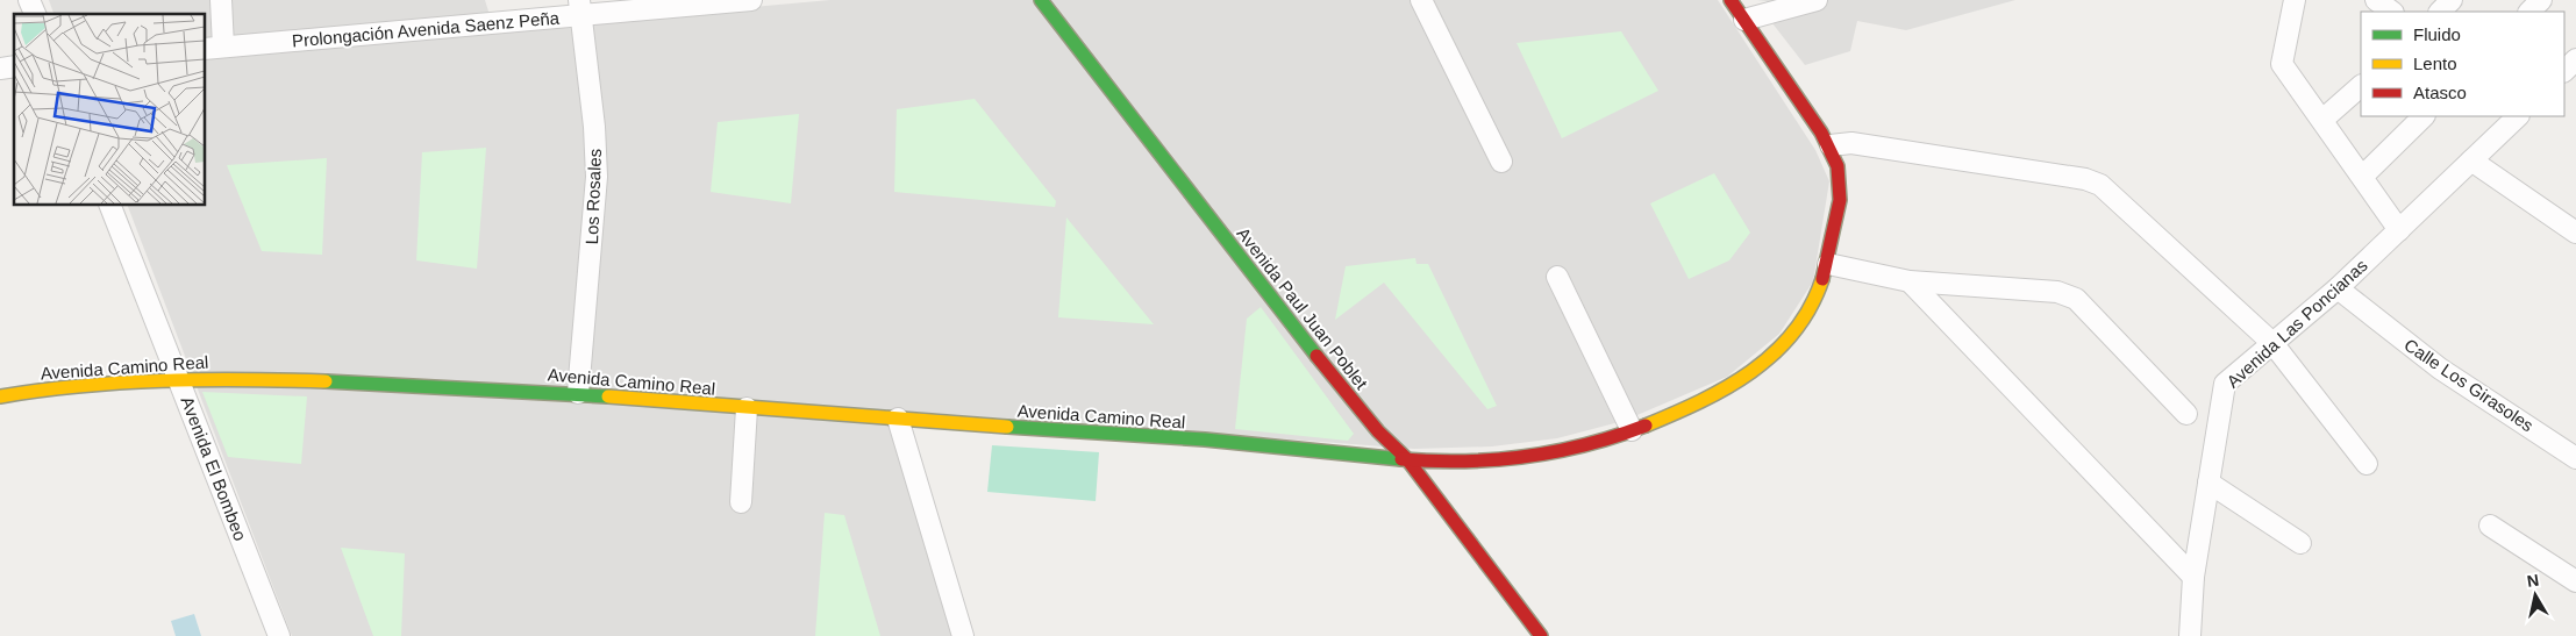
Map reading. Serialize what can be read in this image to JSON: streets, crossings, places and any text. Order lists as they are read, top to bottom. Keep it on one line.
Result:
{"streets":{"street":["Prolongación Avenida Saenz Peña","Los Rosales","Avenida Paul Juan Poblet","Avenida Las Poncianas","Avenida Camino Real","Calle Los Girasoles","Avenida El Bombeo"]},"crossings":[["Prolongación Avenida Saenz Peña","Los Rosales"],["Los Rosales","Avenida Camino Real"],["Avenida Paul Juan Poblet","Avenida Camino Real"],["Avenida Las Poncianas","Calle Los Girasoles"],["Avenida Camino Real","Avenida El Bombeo"]],"legend":["Fluido","Lento","Atasco"],"north":"top"}
